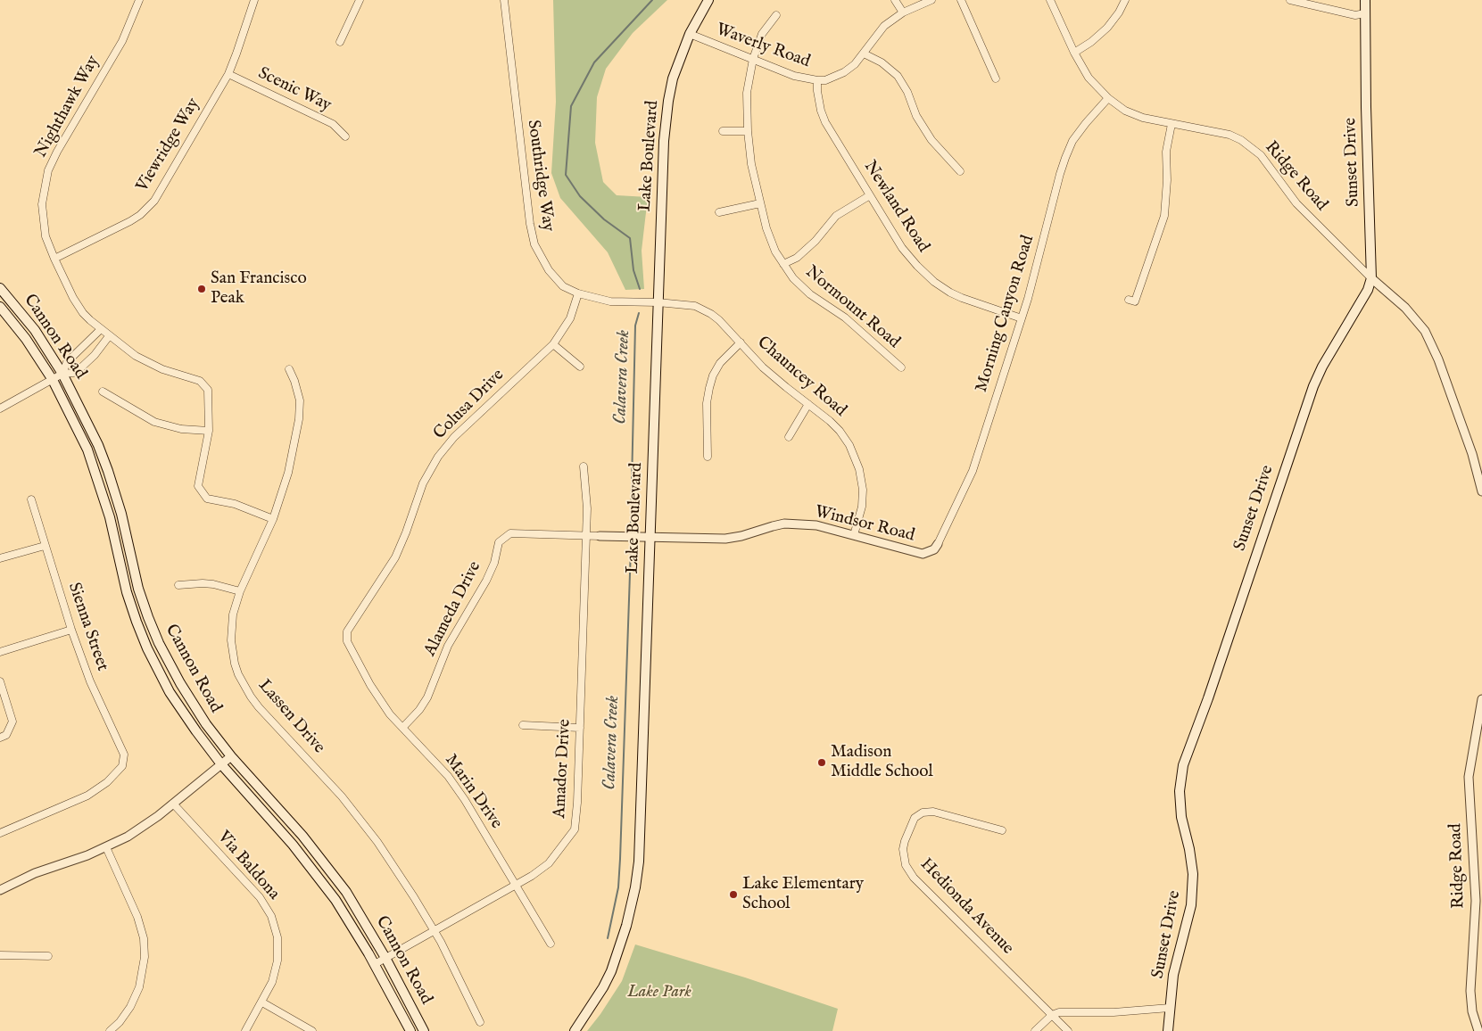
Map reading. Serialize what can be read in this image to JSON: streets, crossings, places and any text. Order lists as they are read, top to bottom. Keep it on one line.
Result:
{"streets":{"main road":["Lake Boulevard","Sunset Drive","Cannon Road"],"street":["Waverly Road","Scenic Way","Nighthawk Way","Viewridge Way","Southridge Way","Ridge Road","Newland Road","Normount Road","Morning Canyon Road","Chauncey Road","Colusa Drive","Windsor Road","Alameda Drive","Sienna Street","Lassen Drive","Amador Drive","Marin Drive","Via Baldona","Hedionda Avenue"]},"crossings":[["Waverly Road","Lake Boulevard"],["Waverly Road","Newland Road"],["Waverly Road","Normount Road"],["Scenic Way","Viewridge Way"],["Nighthawk Way","Viewridge Way"],["Nighthawk Way","Lassen Drive"],["Lake Boulevard","Chauncey Road"],["Lake Boulevard","Windsor Road"],["Lake Boulevard","Alameda Drive"],["Sunset Drive","Ridge Road"],["Southridge Way","Chauncey Road"],["Southridge Way","Colusa Drive"],["Ridge Road","Morning Canyon Road"],["Newland Road","Morning Canyon Road"],["Morning Canyon Road","Windsor Road"],["Cannon Road","Amador Drive"],["Chauncey Road","Windsor Road"],["Colusa Drive","Marin Drive"],["Windsor Road","Alameda Drive"],["Alameda Drive","Amador Drive"],["Alameda Drive","Marin Drive"],["Lassen Drive","Amador Drive"],["Amador Drive","Marin Drive"]],"water":["Calavera Creek"],"parks":["Lake Park"],"places":["San Francisco Peak","Madison Middle School","Lake Elementary School"]}
